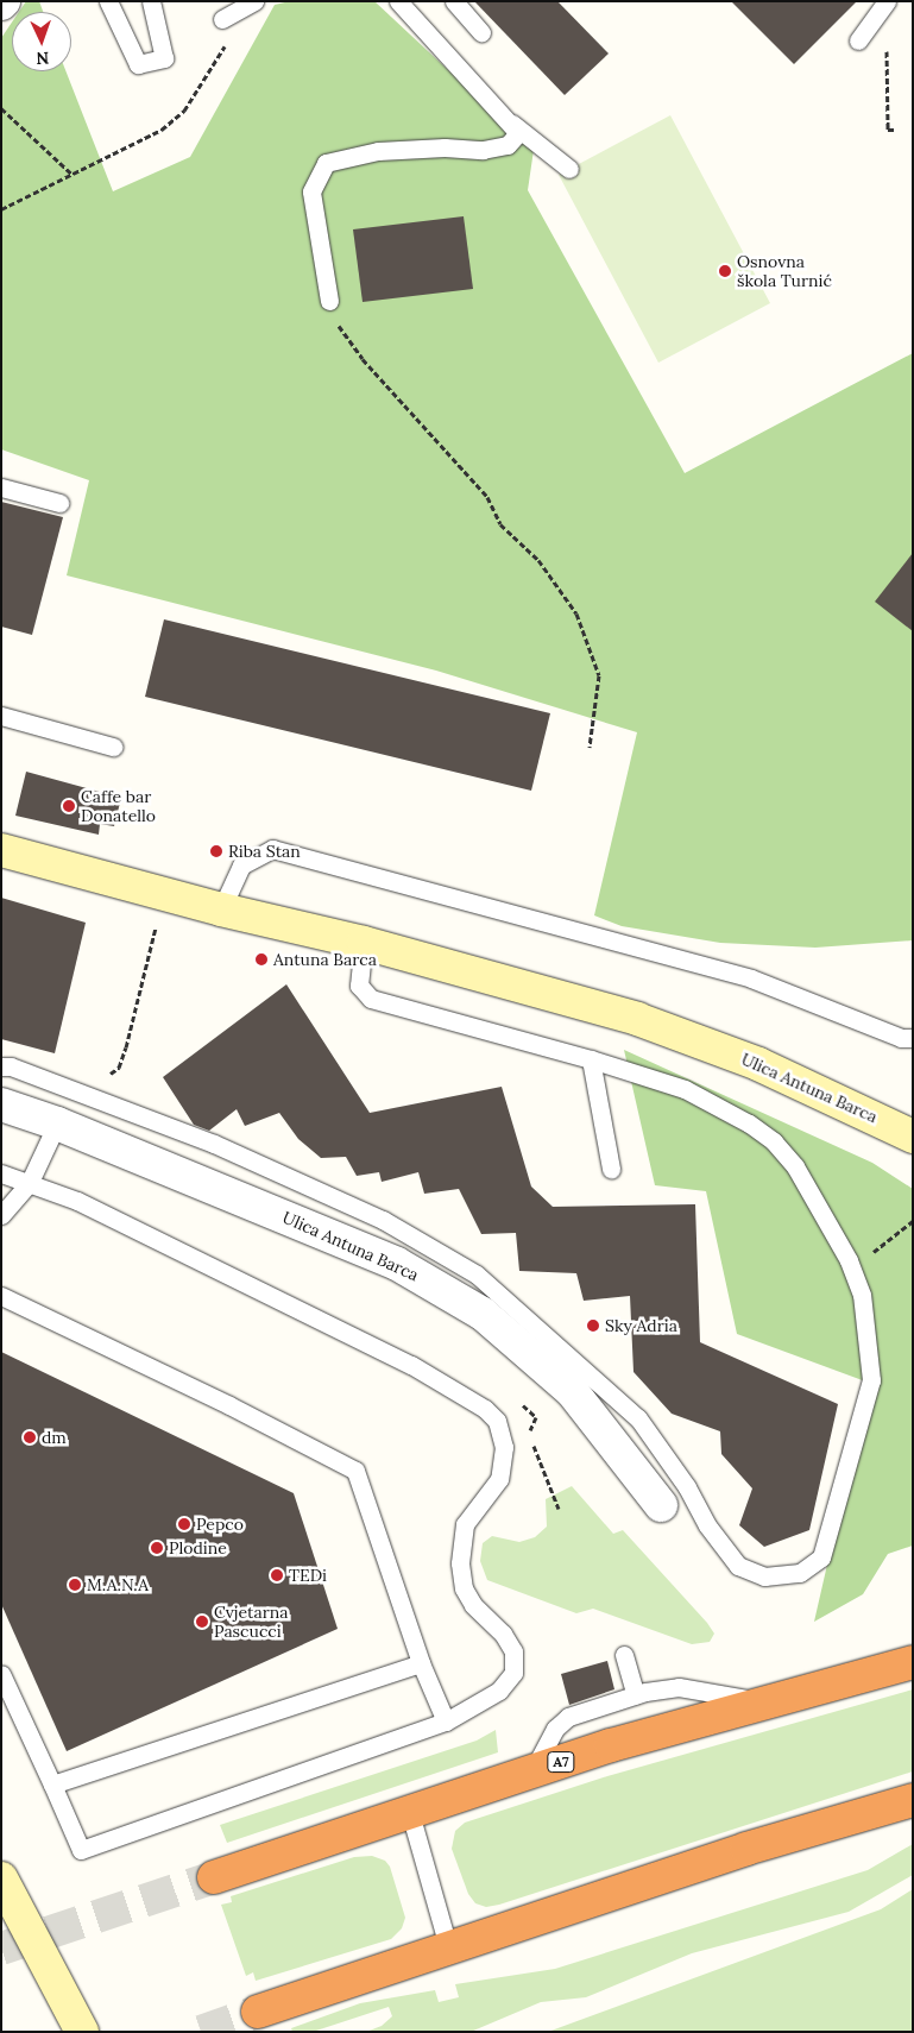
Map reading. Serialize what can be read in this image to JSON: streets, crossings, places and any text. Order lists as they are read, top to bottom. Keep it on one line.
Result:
{"streets":{"highway":["A7"],"main road":["Ulica Antuna Barca"]},"places":["Osnovna škola Turnić","Caffe bar Donatello","Riba Stan","Antuna Barca","Sky Adria","dm","Pepco","Plodine","TEDi","M.A.N.A","Cvjetarna Pascucci"],"north":"bottom"}
